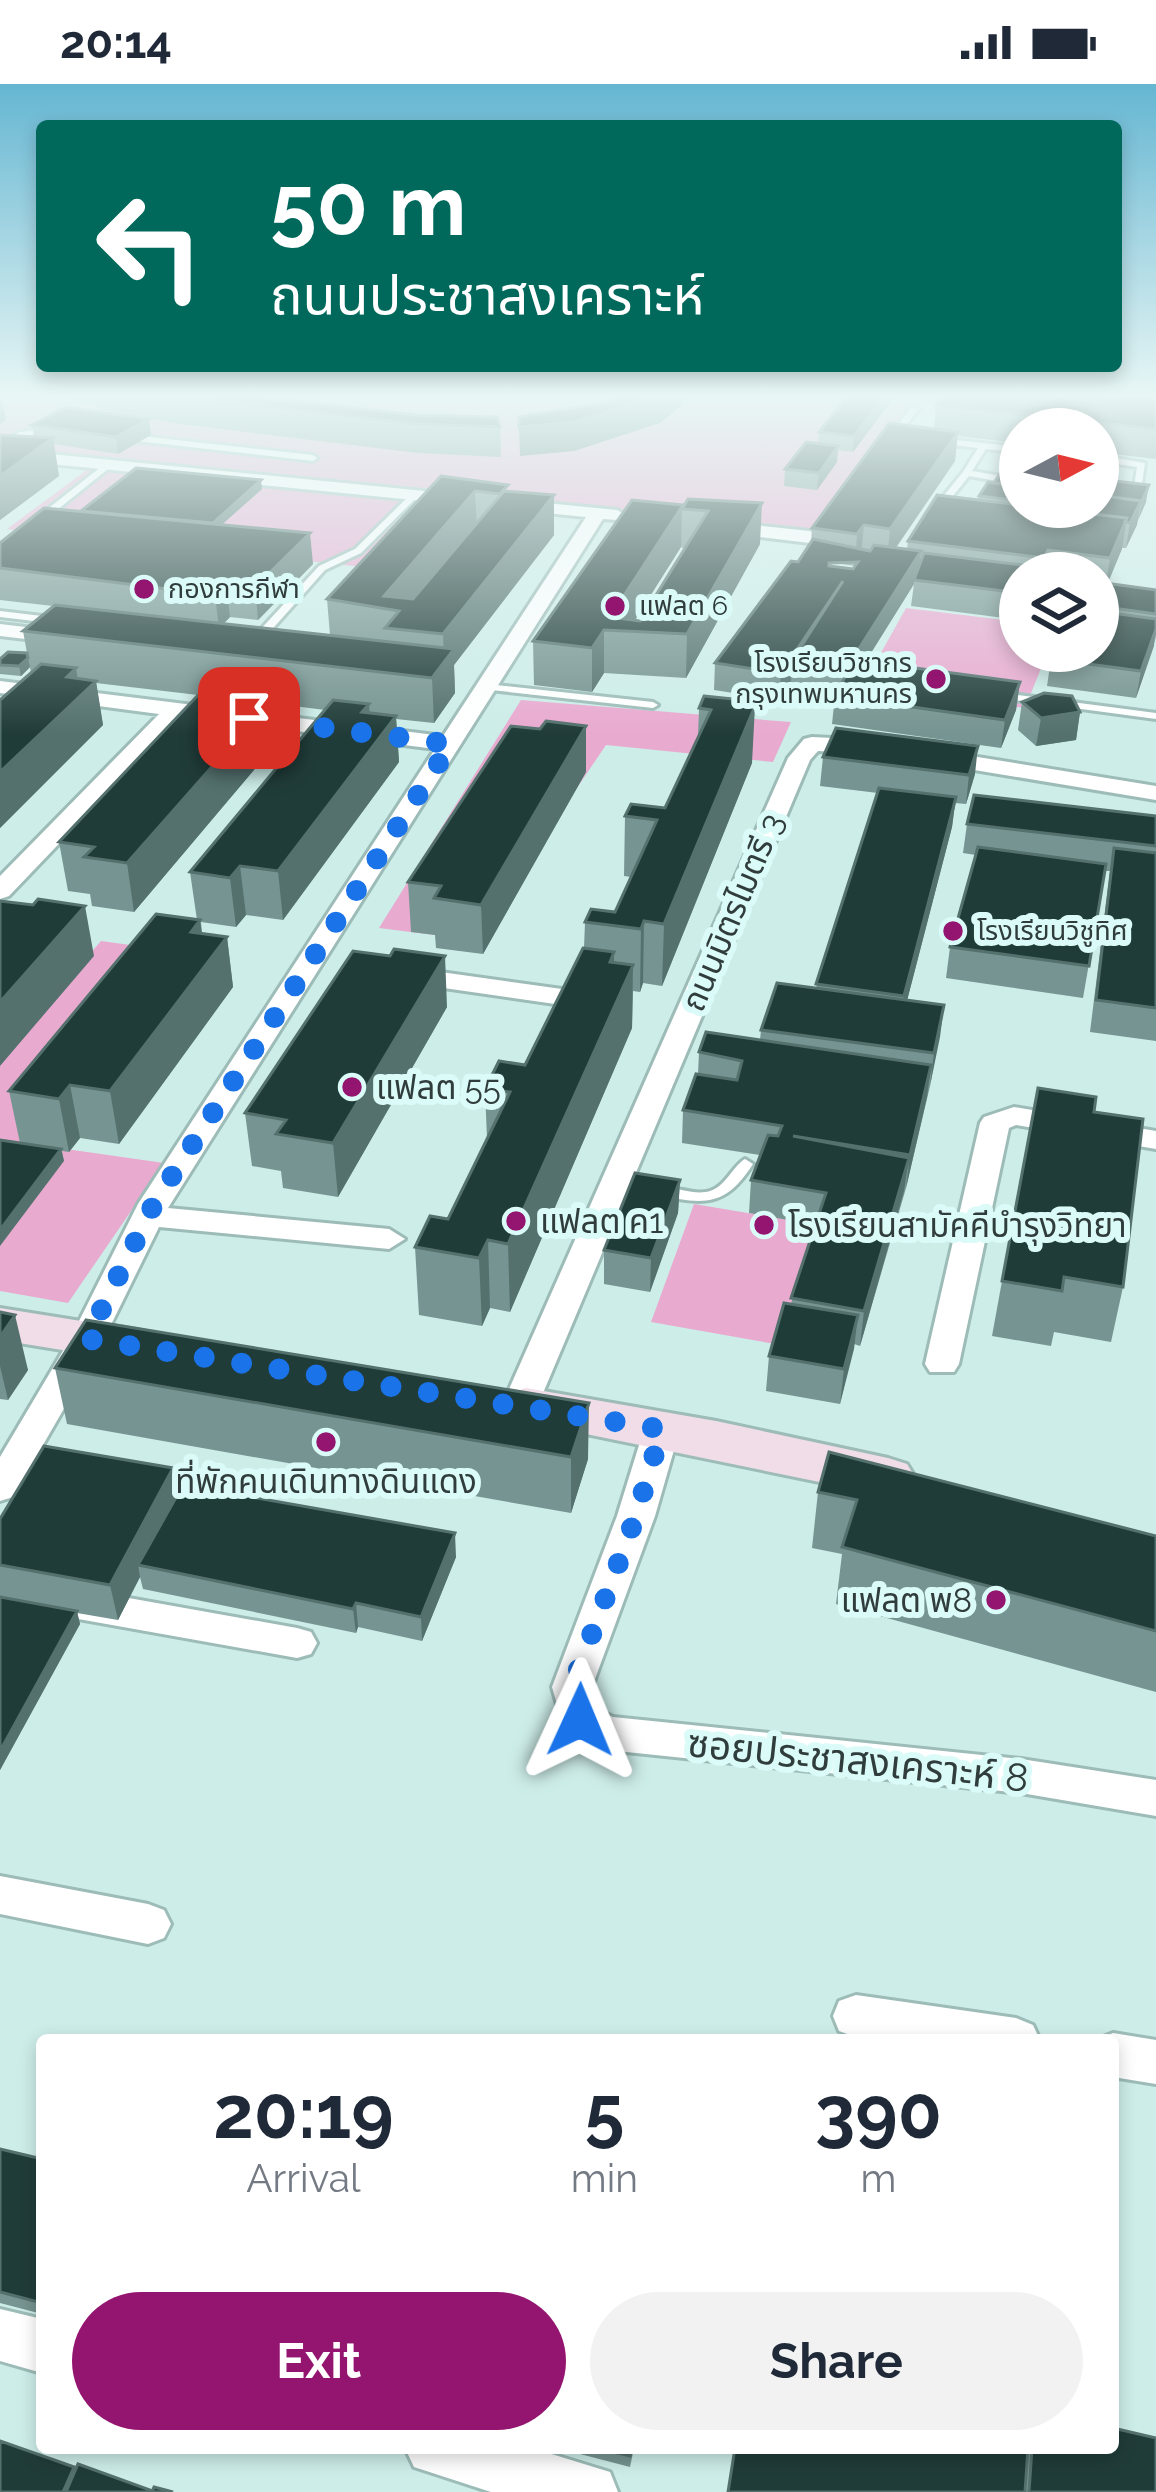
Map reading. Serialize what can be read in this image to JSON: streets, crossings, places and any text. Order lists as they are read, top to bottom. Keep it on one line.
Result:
{"streets":{"street":["ถนนมิตรไมตรี 3","ซอยประชาสงเคราะห์ 8"]},"places":["กองการกีฬา","แฟลต 6","โรงเรียนวิชากร กรุงเทพมหานคร","โรงเรียนวิชูทิศ","แฟลต 55","แฟลต ค1","โรงเรียนสามัคคีบํารุงวิทยา","ที่พักคนเดินทางดินแดง","แฟลต พ8"],"north":"right","page":{"status":"20:14","turn":["50 m","ถนนประชาสงเคราะห์"],"eta":["20:19","Arrival","5","min","390","m"],"buttons":["Exit","Share"]}}
